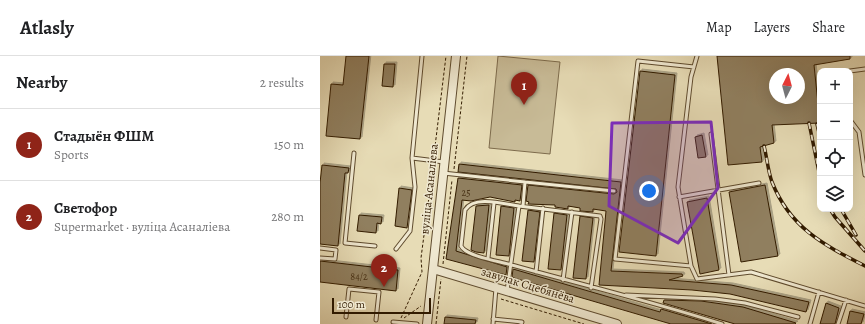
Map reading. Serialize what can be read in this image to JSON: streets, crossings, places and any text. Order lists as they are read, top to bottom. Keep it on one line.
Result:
{"streets":{"street":["вуліца Асаналіева","завулак Сцебянёва"]},"crossings":[["вуліца Асаналіева","завулак Сцебянёва"]],"house_numbers":["25","84/2"],"scale_bar":"100 m","north":"top","page":{"header":"Atlasly","nav":["Map","Layers","Share"],"heading":["Nearby","2 results"],"map_buttons":["+","−"],"pins":["1","2"],"list":[{"mark":"1","name":"Стадыён ФШМ","note":"Sports","value":"150 m"},{"mark":"2","name":"Светофор","note":"Supermarket · вуліца Асаналіева","value":"280 m"}],"scale":"100 m"}}
